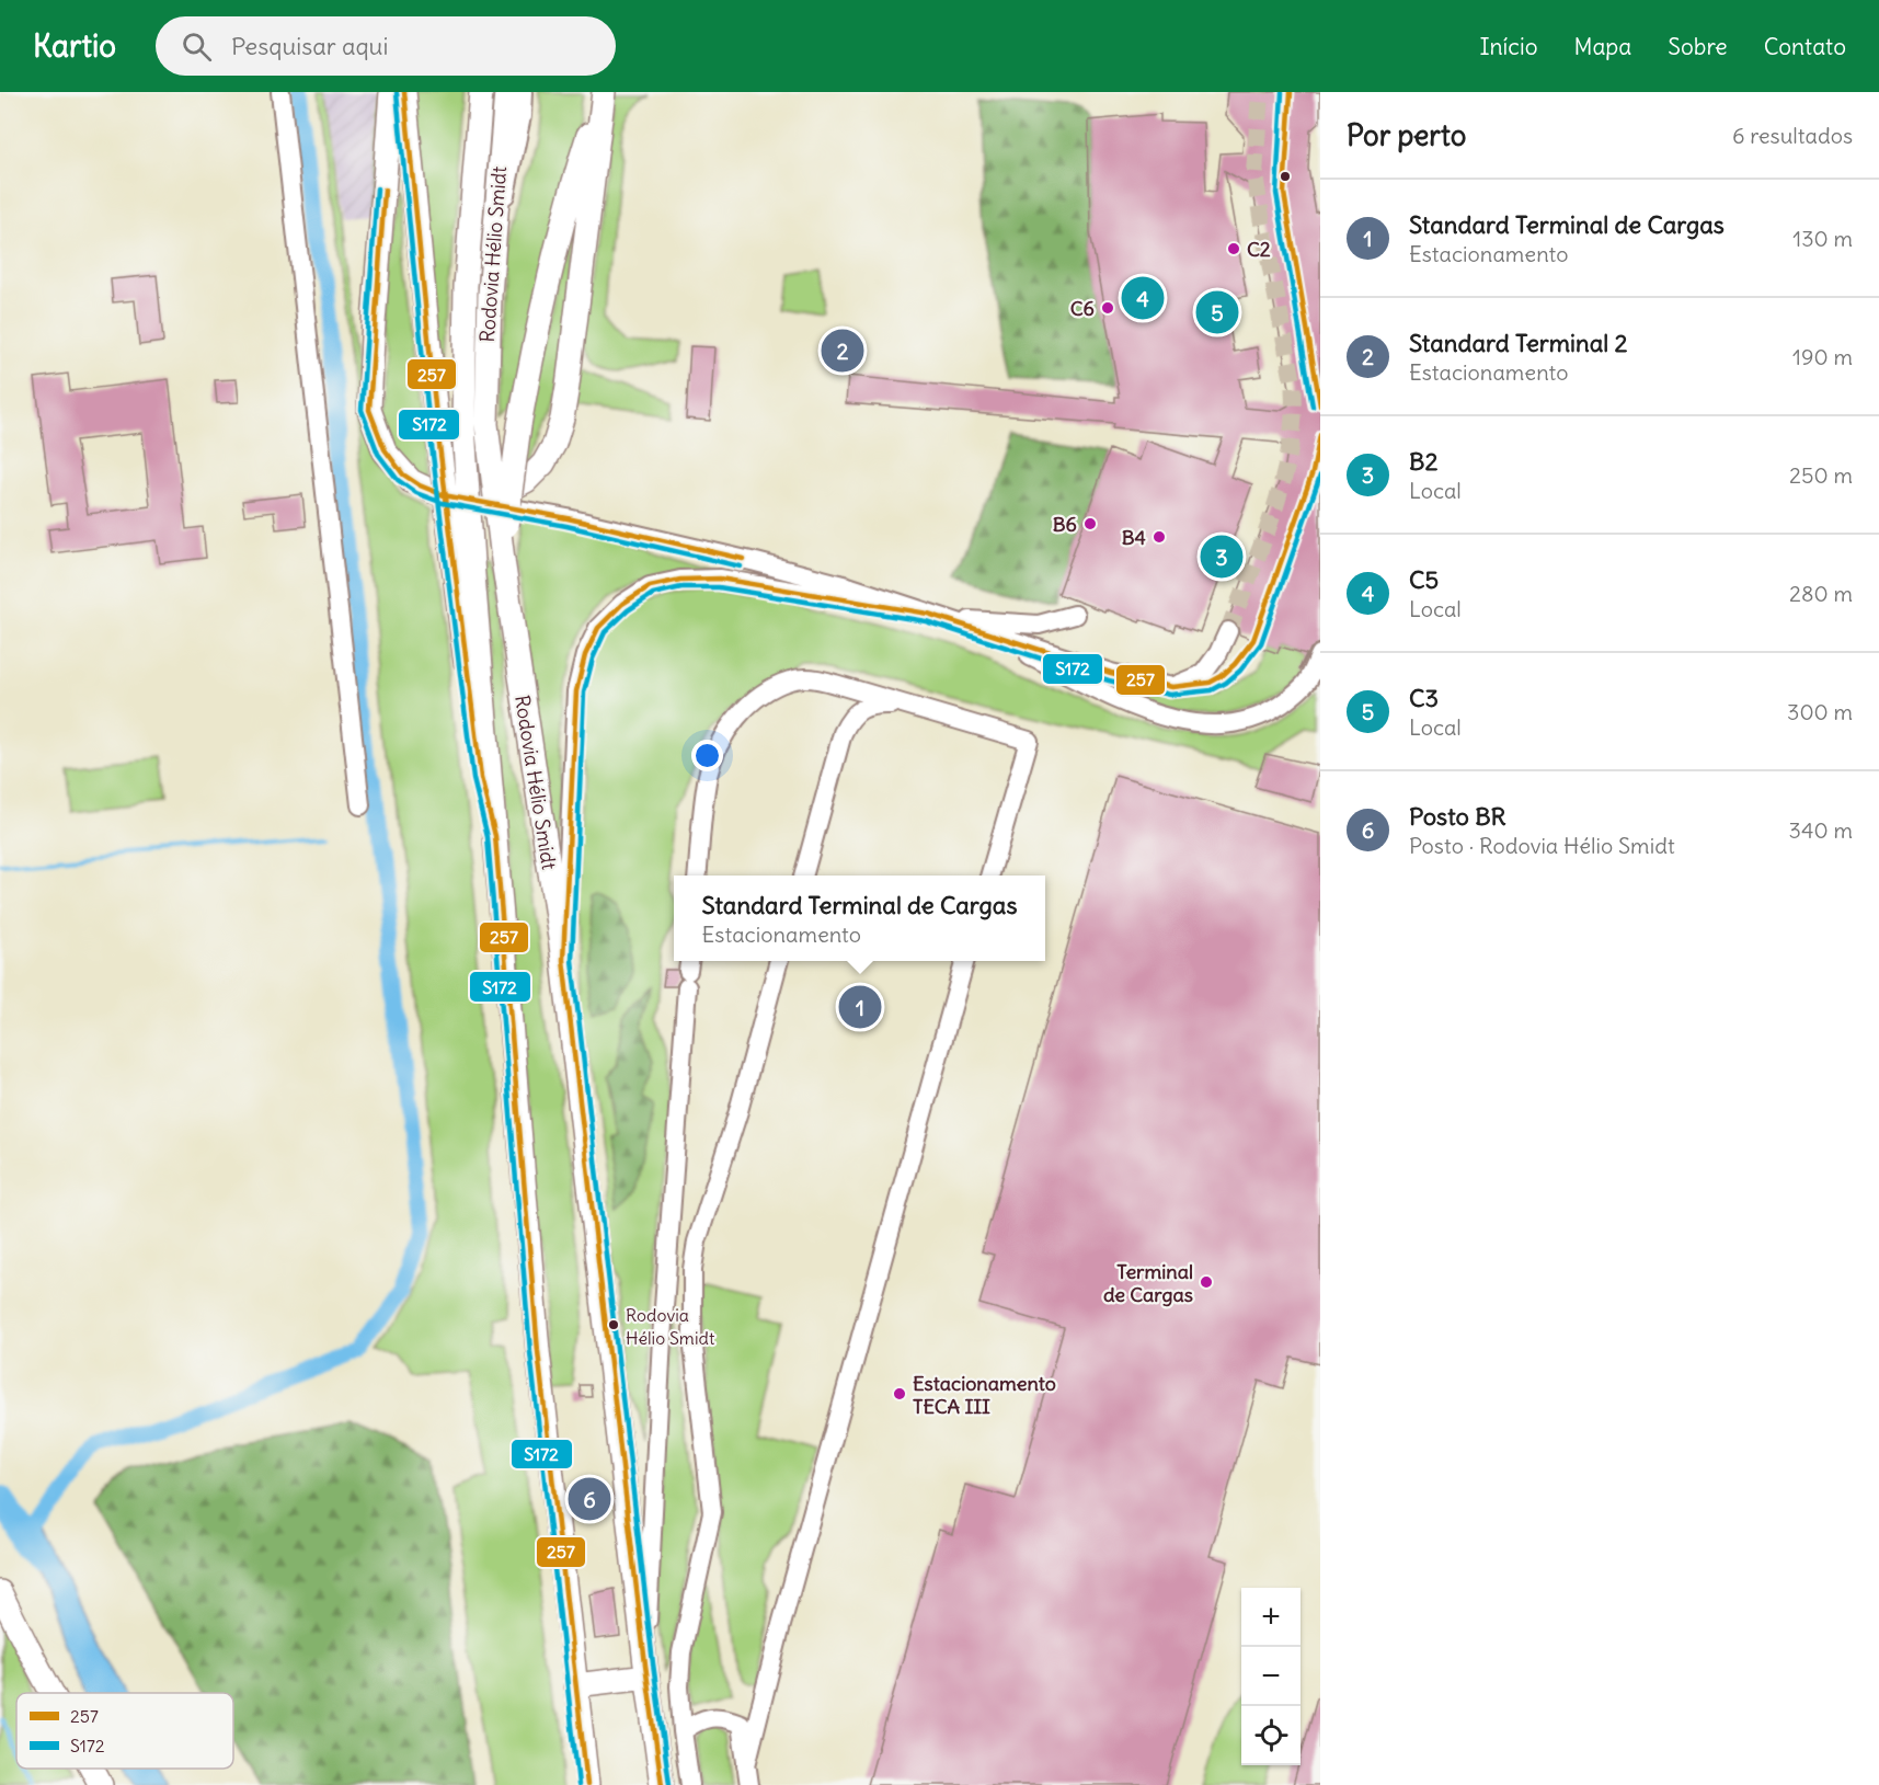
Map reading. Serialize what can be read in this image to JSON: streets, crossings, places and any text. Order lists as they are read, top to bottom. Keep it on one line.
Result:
{"streets":{"main road":["Rodovia Hélio Smidt"]},"places":["C2","C6","B6","B4","Terminal de Cargas","Rodovia Hélio Smidt","Estacionamento TECA III"],"lines":["transit line 257","transit line S172"],"legend":["257","S172"],"page":{"header":"Kartio","search":"Pesquisar aqui","nav":["Início","Mapa","Sobre","Contato"],"heading":["Por perto","6 resultados"],"list":[{"mark":"1","name":"Standard Terminal de Cargas","note":"Estacionamento","value":"130 m"},{"mark":"2","name":"Standard Terminal 2","note":"Estacionamento","value":"190 m"},{"mark":"3","name":"B2","note":"Local","value":"250 m"},{"mark":"4","name":"C5","note":"Local","value":"280 m"},{"mark":"5","name":"C3","note":"Local","value":"300 m"},{"mark":"6","name":"Posto BR","note":"Posto · Rodovia Hélio Smidt","value":"340 m"}],"pins":["4","5","2","3","1","6"],"popup":["Standard Terminal de Cargas","Estacionamento"],"map_buttons":["+","−"]}}
